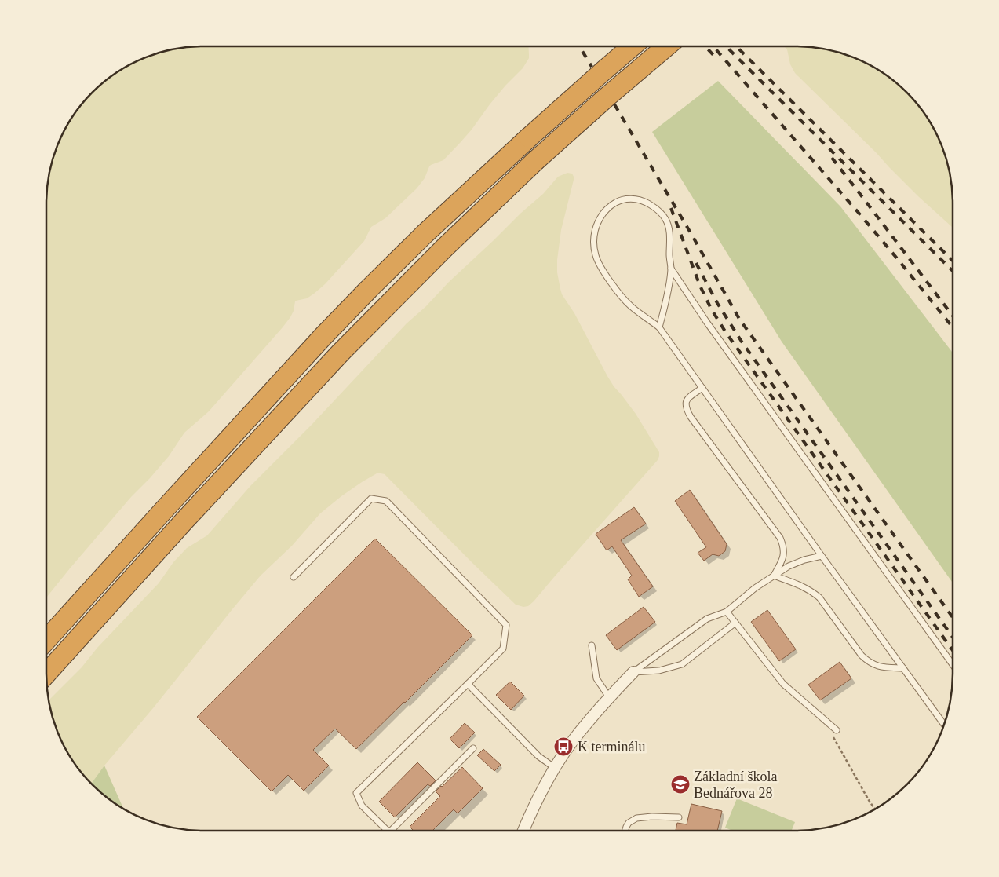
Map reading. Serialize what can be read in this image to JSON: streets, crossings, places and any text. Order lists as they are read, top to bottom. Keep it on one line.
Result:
{"places":{"bus stop":["K terminálu"],"school or university":["Základní škola Bednářova 28"]}}
